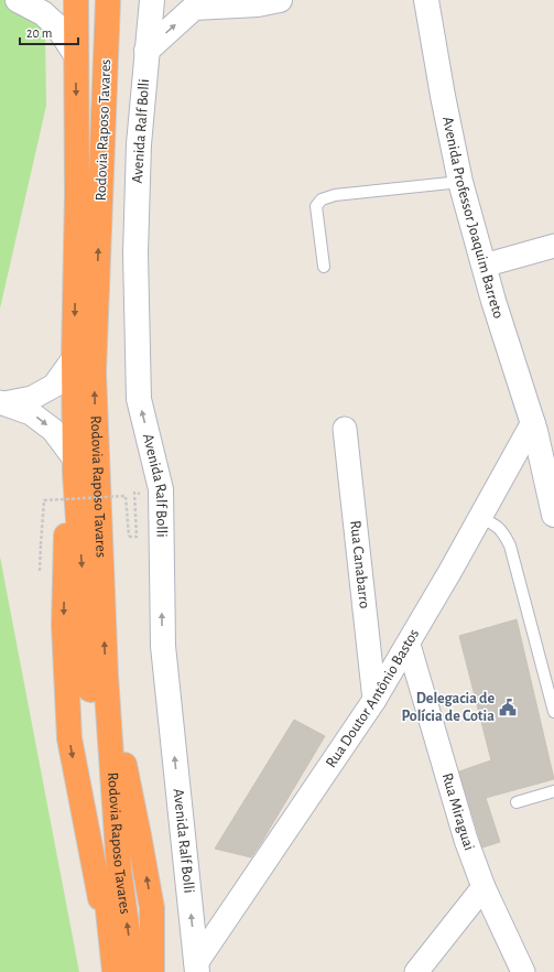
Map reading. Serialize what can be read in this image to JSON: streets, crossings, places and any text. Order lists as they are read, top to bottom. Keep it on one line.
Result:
{"streets":{"highway":["Rodovia Raposo Tavares"],"main road":["Avenida Ralf Bolli","Avenida Professor Joaquim Barreto"],"street":["Rua Canabarro","Rua Doutor Antônio Bastos","Rua Miraguai"]},"crossings":[["Avenida Ralf Bolli","Rua Doutor Antônio Bastos"],["Avenida Professor Joaquim Barreto","Rua Doutor Antônio Bastos"],["Rua Canabarro","Rua Doutor Antônio Bastos"],["Rua Doutor Antônio Bastos","Rua Miraguai"]],"one_way":["Avenida Ralf Bolli"],"places":{"public building":["Delegacia de Polícia de Cotia"]},"scale_bar":"20 m"}
